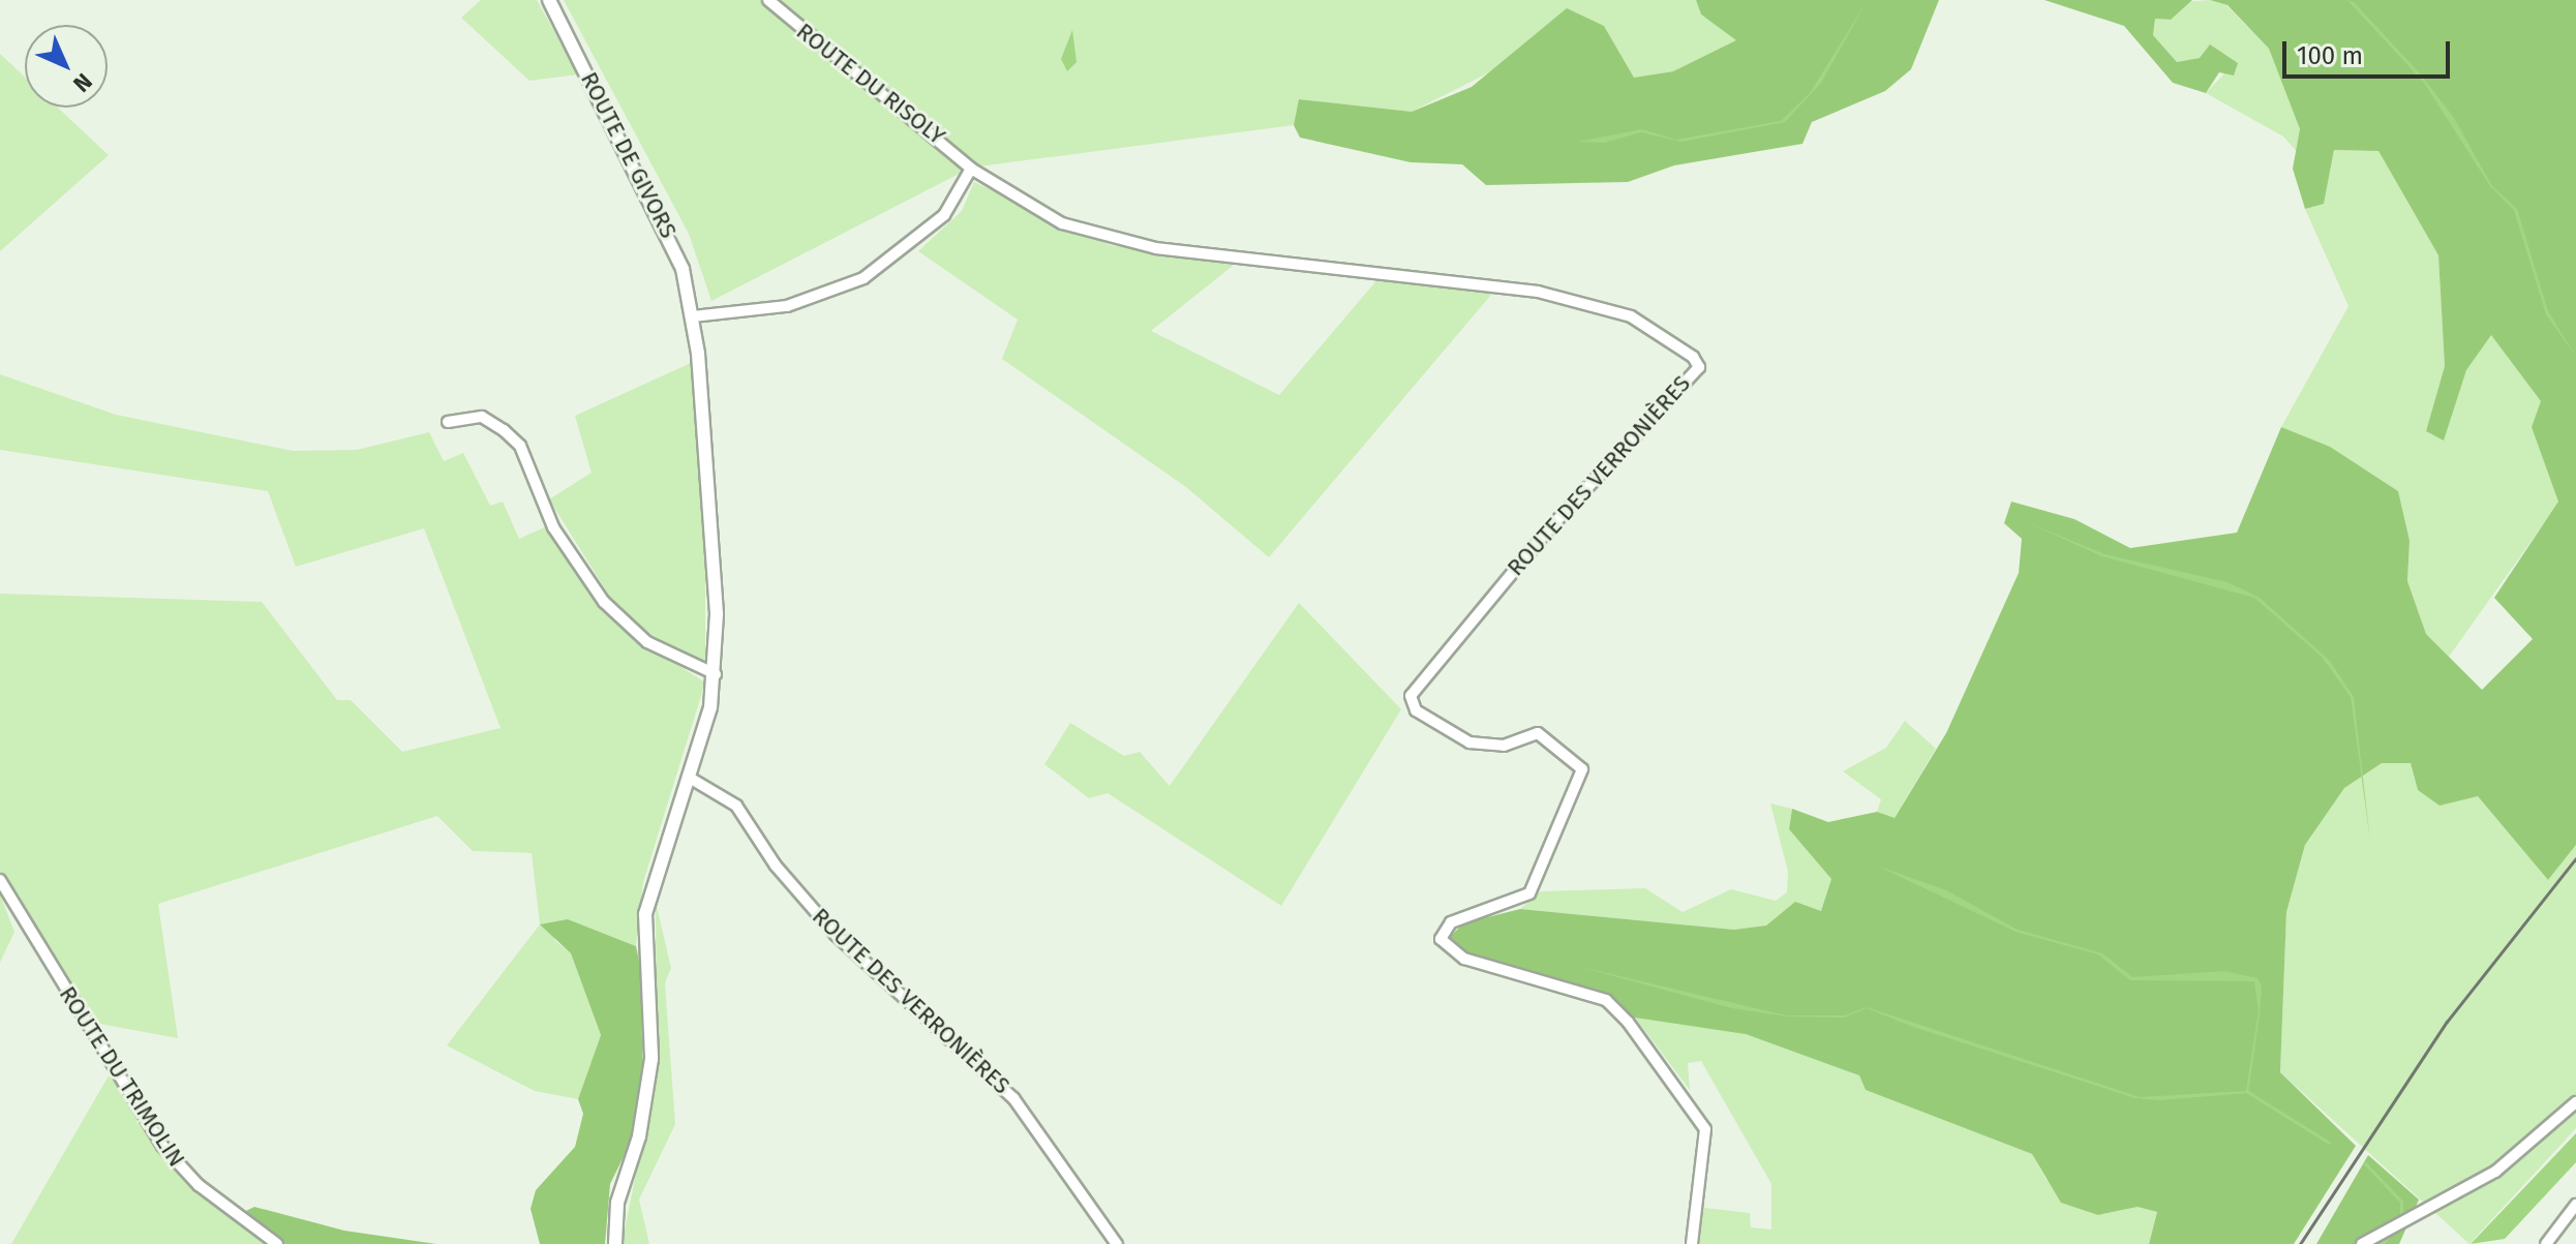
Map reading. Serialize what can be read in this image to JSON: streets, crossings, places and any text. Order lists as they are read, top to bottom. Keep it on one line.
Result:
{"streets":{"street":["ROUTE DU RISOLY","ROUTE DE GIVORS","ROUTE DES VERRONIÈRES","ROUTE DU TRIMOLIN"]},"crossings":[["ROUTE DU RISOLY","ROUTE DES VERRONIÈRES"],["ROUTE DE GIVORS","ROUTE DES VERRONIÈRES"]],"scale_bar":"100 m","north":"bottom right"}
